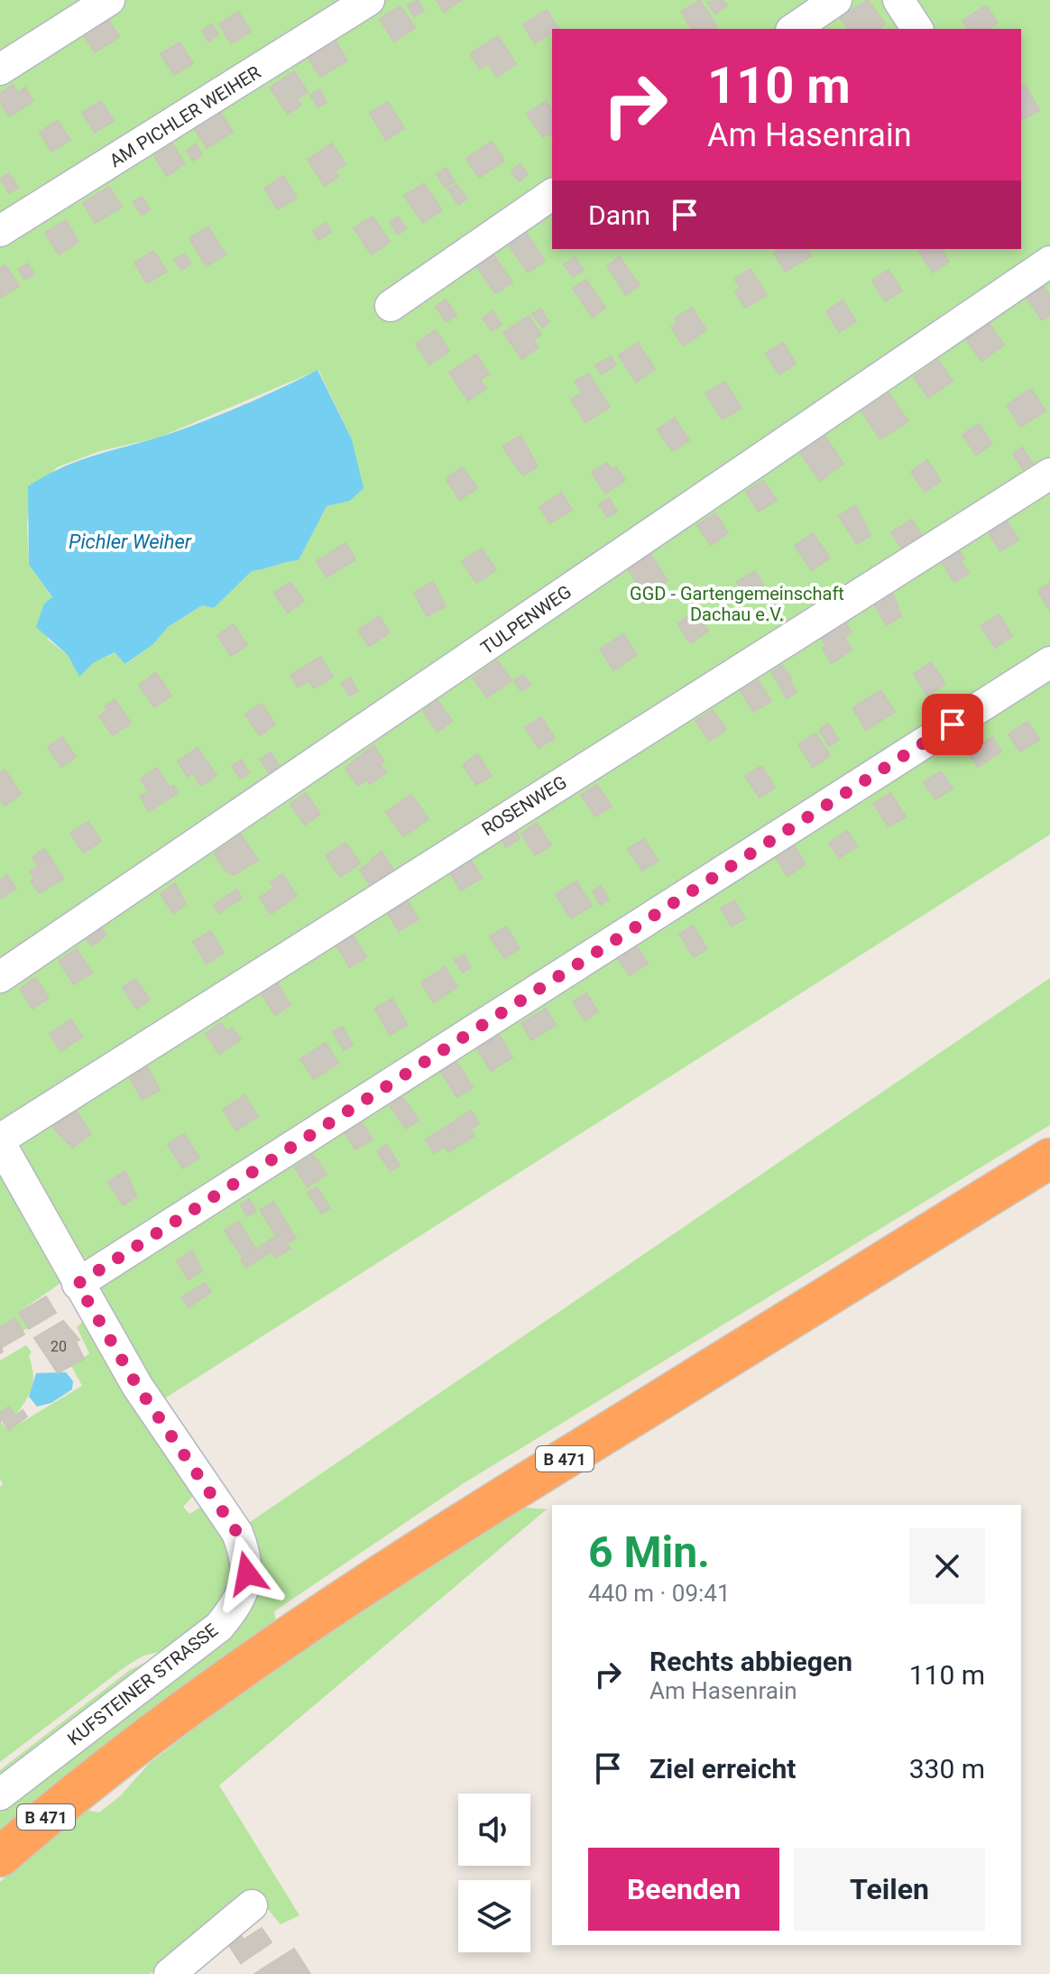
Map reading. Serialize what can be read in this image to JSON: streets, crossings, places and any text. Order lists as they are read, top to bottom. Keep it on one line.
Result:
{"streets":{"highway":["B 471"],"street":["AM PICHLER WEIHER","TULPENWEG","ROSENWEG","KUFSTEINER STRASSE"]},"crossings":[["ROSENWEG","KUFSTEINER STRASSE"]],"water":["Pichler Weiher"],"parks":["GGD - Gartengemeinschaft Dachau e.V."],"house_numbers":["20"],"page":{"turn":["110 m","Am Hasenrain"],"then":"Dann","heading":["6 Min.","440 m · 09:41"],"list":[{"name":"Rechts abbiegen","note":"Am Hasenrain","value":"110 m"},{"name":"Ziel erreicht","value":"330 m"}],"buttons":["Beenden","Teilen"]}}
